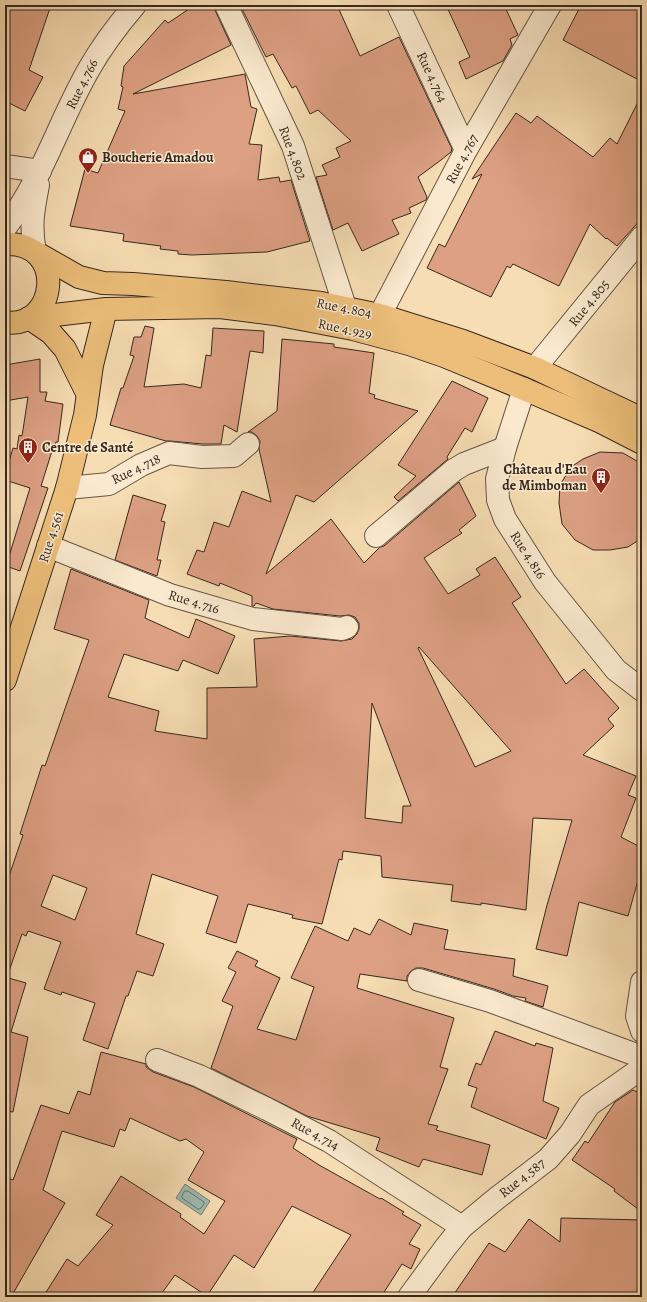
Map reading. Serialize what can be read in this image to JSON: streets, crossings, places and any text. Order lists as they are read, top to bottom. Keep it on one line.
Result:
{"streets":{"main road":["Rue 4.804","Rue 4.929","Rue 4.561"],"street":["Rue 4.764","Rue 4.766","Rue 4.802","Rue 4.767","Rue 4.805","Rue 4.718","Rue 4.816","Rue 4.716","Rue 4.714","Rue 4.587"]},"crossings":[["Rue 4.764","Rue 4.767"],["Rue 4.766","Rue 4.804"],["Rue 4.802","Rue 4.804"],["Rue 4.767","Rue 4.804"],["Rue 4.805","Rue 4.804"],["Rue 4.929","Rue 4.561"],["Rue 4.929","Rue 4.816"],["Rue 4.718","Rue 4.561"],["Rue 4.561","Rue 4.716"],["Rue 4.714","Rue 4.587"]],"places":{"shop":["Boucherie Amadou"],"building":["Centre de Santé","Château d'Eau de Mimboman"]}}
